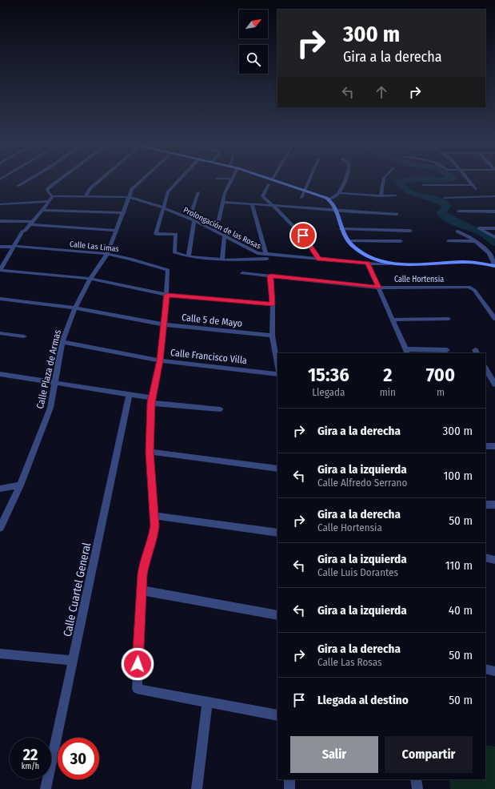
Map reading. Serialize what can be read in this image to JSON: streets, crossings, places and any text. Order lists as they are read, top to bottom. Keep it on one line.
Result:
{"streets":{"street":["Prolongación de las Rosas","Calle Las Limas","Calle Hortensia","Calle 5 de Mayo","Calle Francisco Villa","Calle Plaza de Armas","Calle Cuartel General"]},"crossings":[["Prolongación de las Rosas","Calle Plaza de Armas"],["Calle Las Limas","Calle Plaza de Armas"],["Calle 5 de Mayo","Calle Plaza de Armas"],["Calle Francisco Villa","Calle Plaza de Armas"]],"north":"top right","page":{"turn":["300 m","Gira a la derecha"],"eta":["15:36","Llegada","2","min","700","m"],"list":[{"name":"Gira a la derecha","value":"300 m"},{"name":"Gira a la izquierda","note":"Calle Alfredo Serrano","value":"100 m"},{"name":"Gira a la derecha","note":"Calle Hortensia","value":"50 m"},{"name":"Gira a la izquierda","note":"Calle Luis Dorantes","value":"110 m"},{"name":"Gira a la izquierda","value":"40 m"},{"name":"Gira a la derecha","note":"Calle Las Rosas","value":"50 m"},{"name":"Llegada al destino","value":"50 m"}],"buttons":["Salir","Compartir"],"speed":"22 km/h","limit":"30"}}
